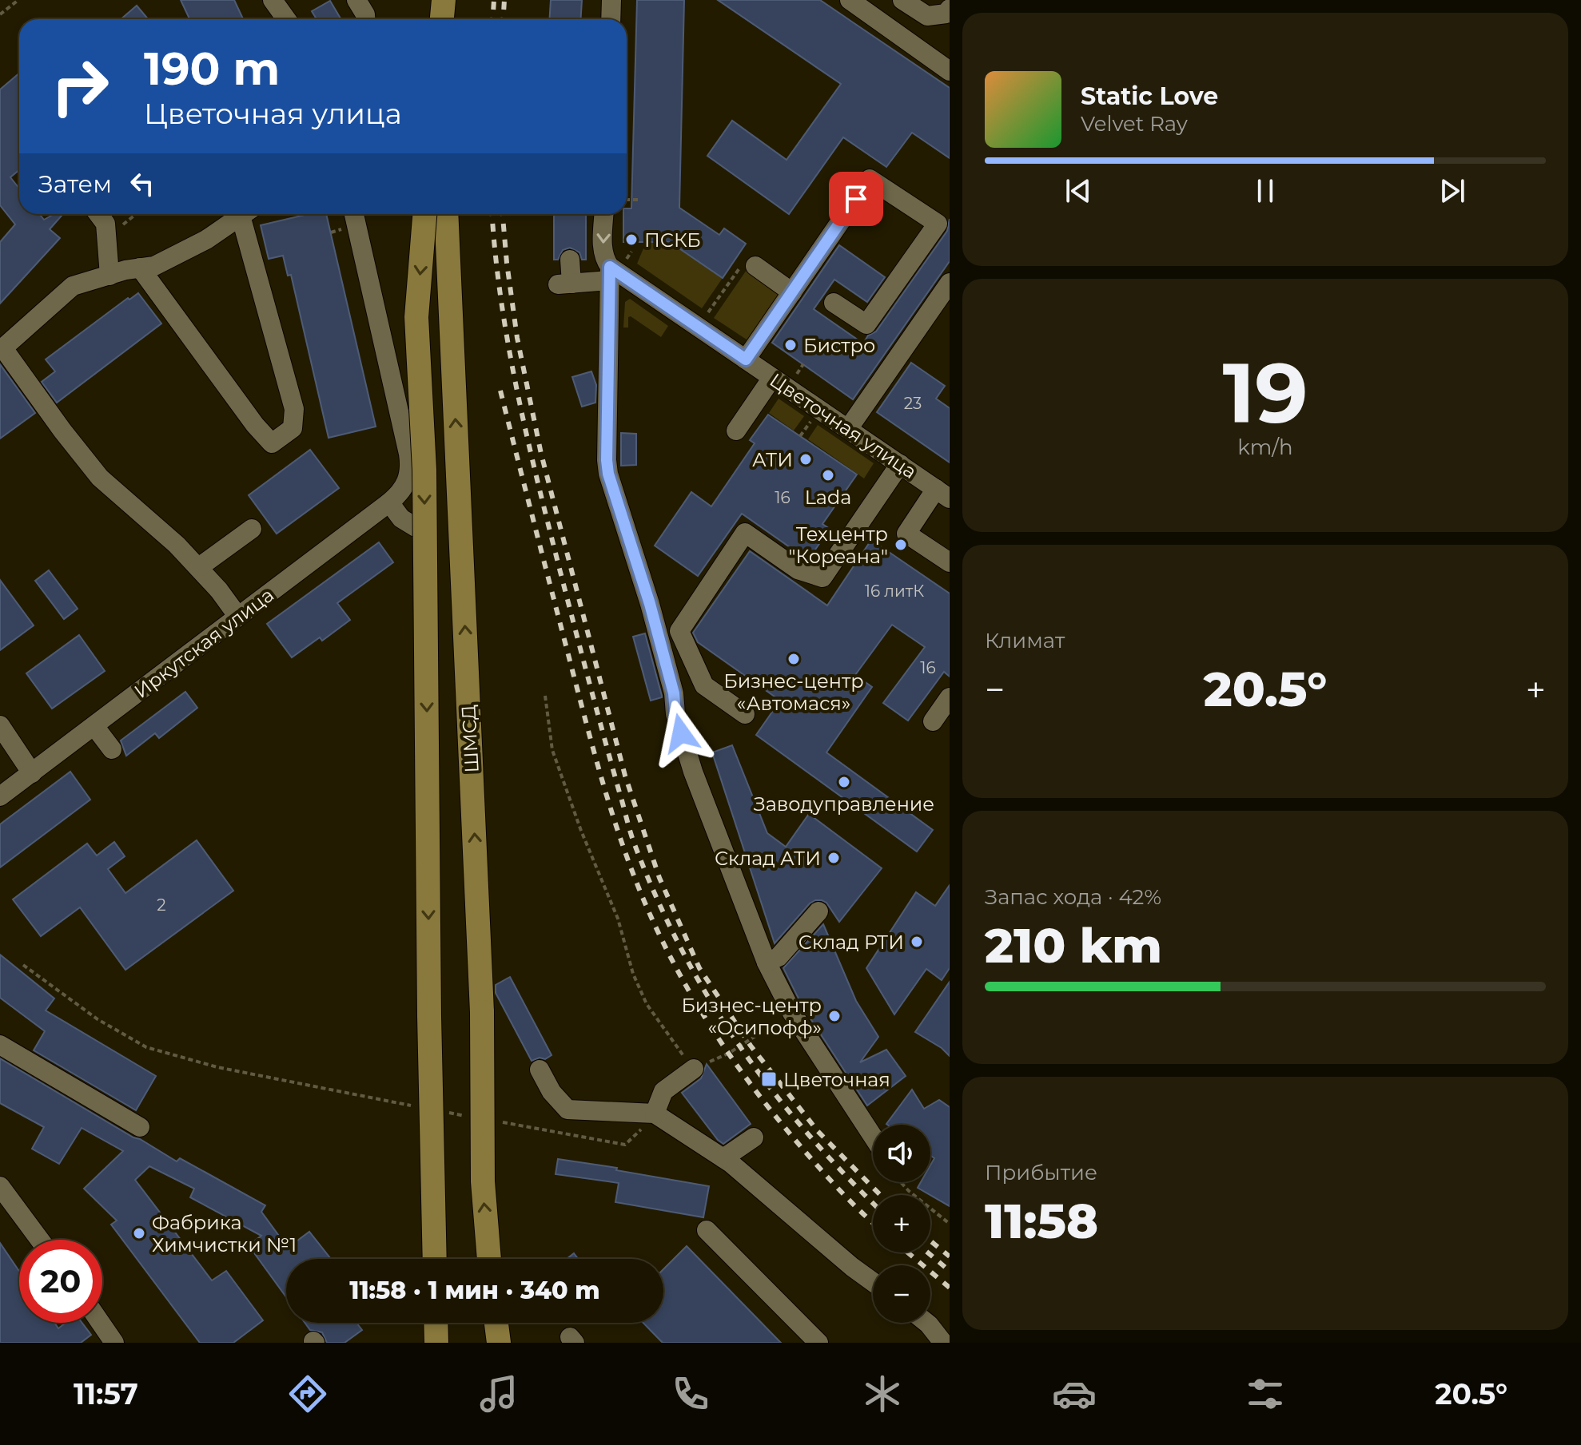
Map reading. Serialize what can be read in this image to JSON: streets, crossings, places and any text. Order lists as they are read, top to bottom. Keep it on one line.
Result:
{"streets":{"main road":["ШМСД"],"street":["Цветочная улица","Иркутская улица"]},"places":{"other":["ПСКБ","Бистро","АТИ","Lada","Техцентр \"Кореана\"","Бизнес-центр «Автомася»","Заводуправление","Склад АТИ","Склад РТИ","Бизнес-центр «Осипофф»","Фабрика Химчистки №1"],"transit":["Цветочная"]},"house_numbers":["23","16","16 литК","16","2"],"page":{"turn":["190 m","Цветочная улица"],"song":["Static Love","Velvet Ray"],"then":"Затем","tile":[["19","km/h"],"Климат",["Запас хода · 42%","210 km"],["Прибытие","11:58"]],"heat":["−","20.5°","+"],"map_buttons":["+","−"],"limit":"20","trip":"11:58 · 1 мин · 340 m","tabs":["11:57","20.5°"]}}
